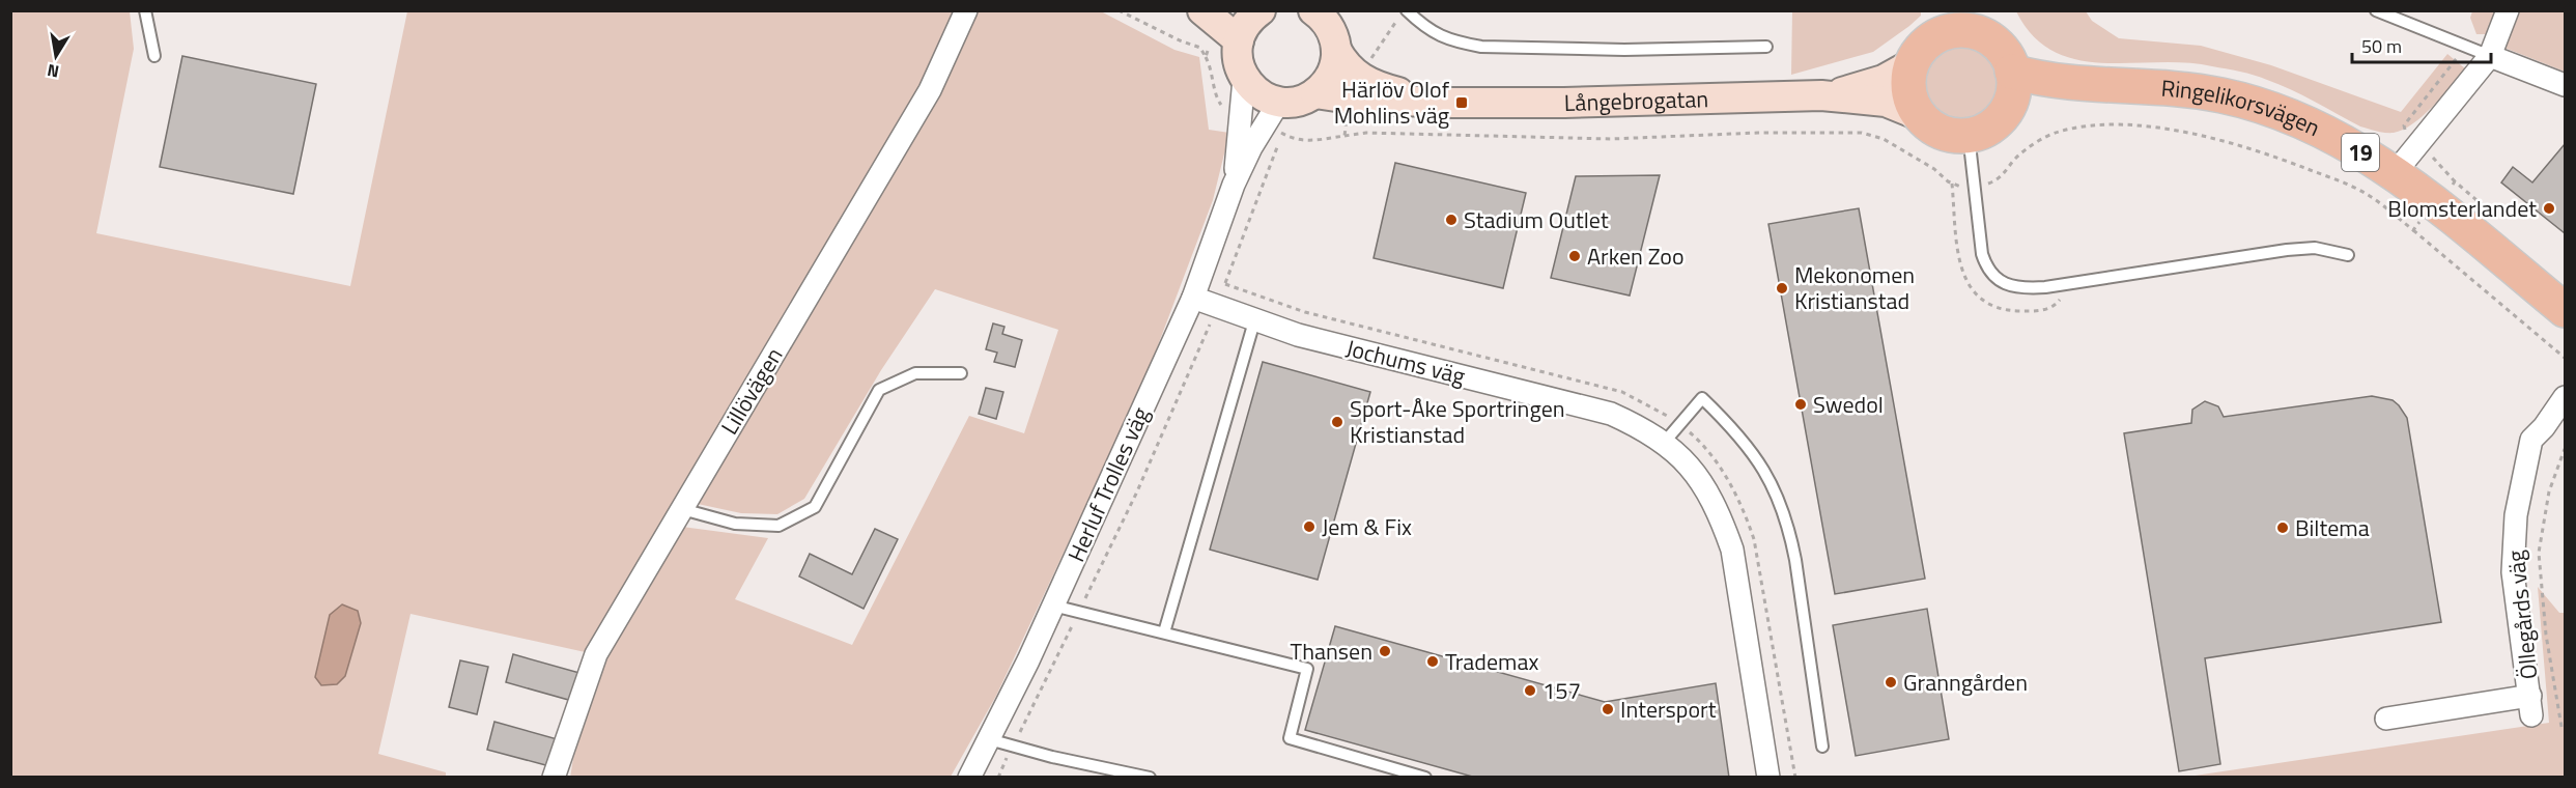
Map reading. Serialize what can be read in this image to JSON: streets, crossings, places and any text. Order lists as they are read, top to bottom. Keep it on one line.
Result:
{"streets":{"main road":["Långebrogatan","Ringelikorsvägen","19"],"street":["Jochums väg","Lillövägen","Herluf Trolles väg","Öllegårds väg"]},"crossings":[["Långebrogatan","Ringelikorsvägen"],["Jochums väg","Herluf Trolles väg"]],"places":{"transit":["Härlöv Olof Mohlins väg"],"other":["Blomsterlandet","Stadium Outlet","Arken Zoo","Mekonomen Kristianstad","Swedol","Sport-Åke Sportringen Kristianstad","Jem & Fix","Biltema","Thansen","Trademax","Granngården","157","Intersport"]},"scale_bar":"50 m","north":"bottom"}
